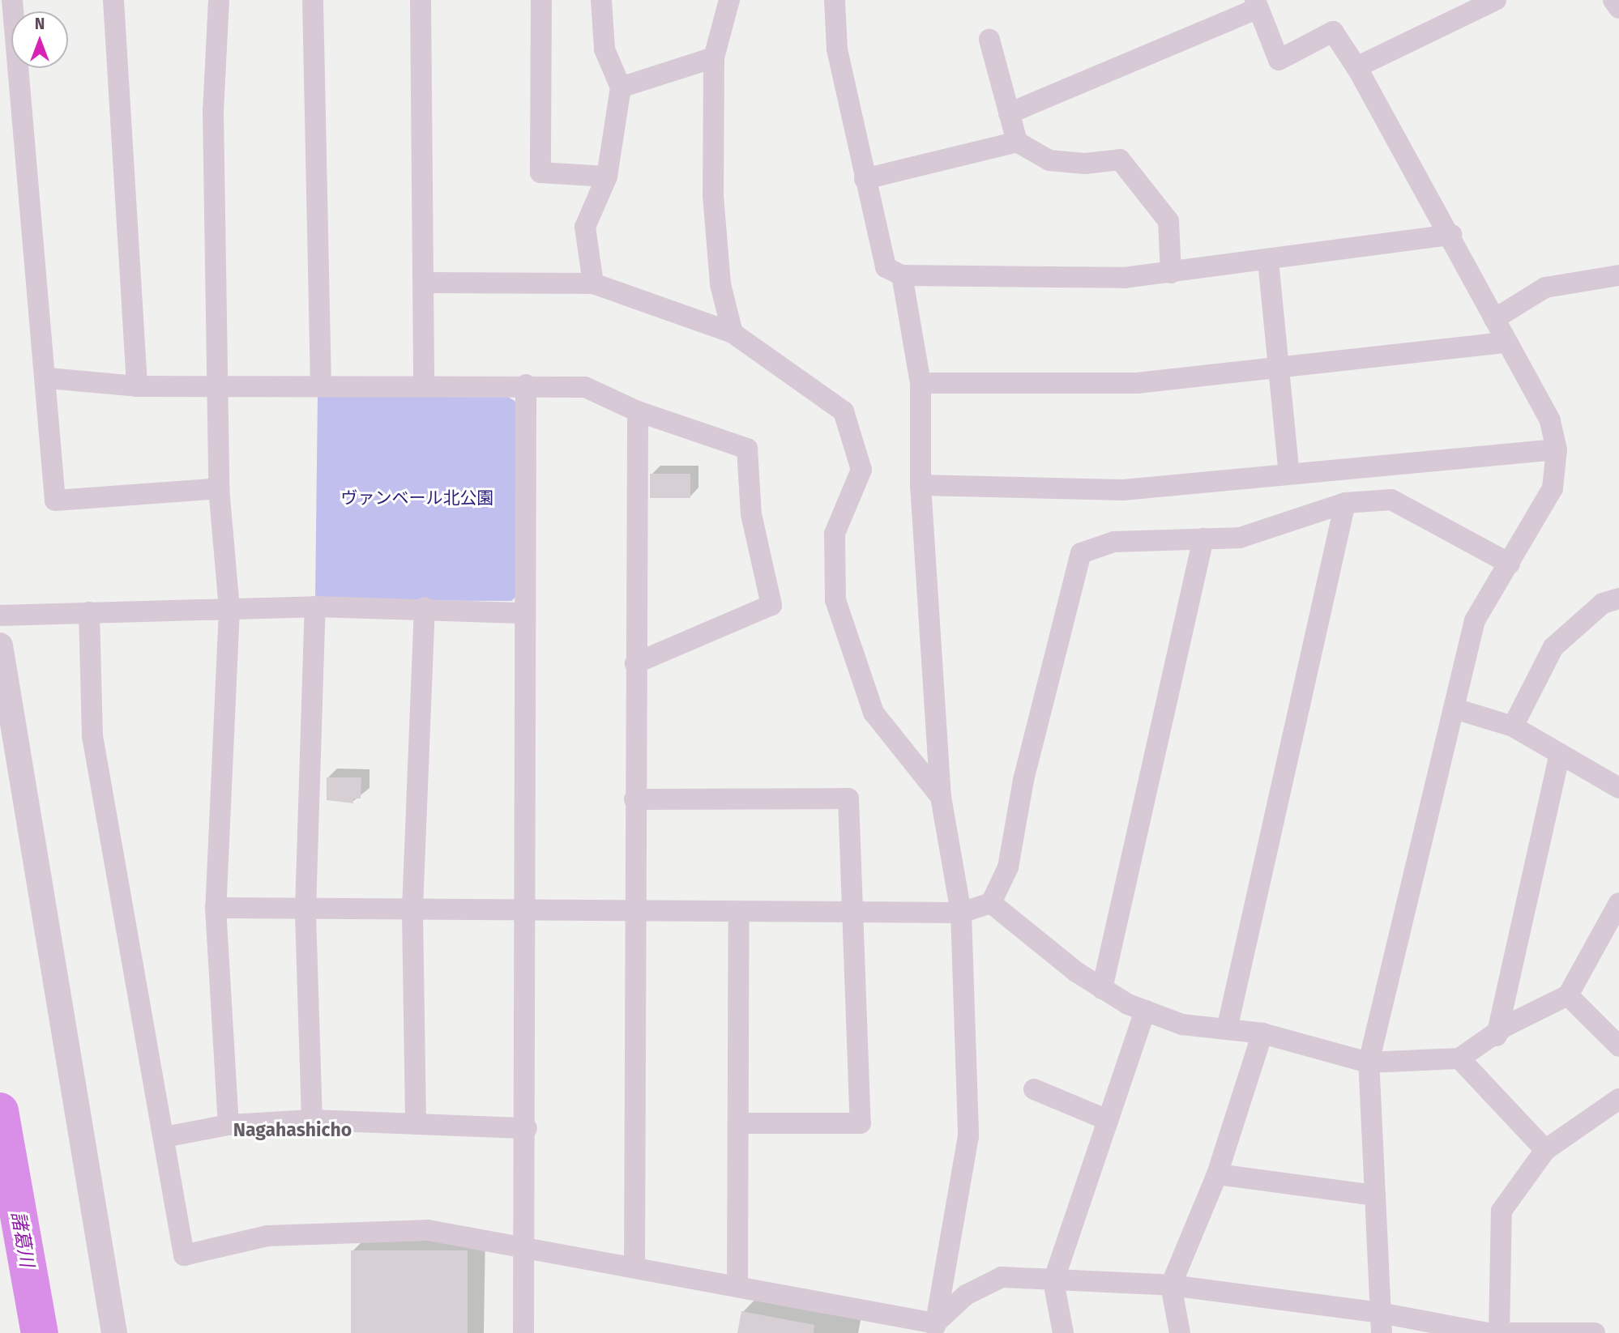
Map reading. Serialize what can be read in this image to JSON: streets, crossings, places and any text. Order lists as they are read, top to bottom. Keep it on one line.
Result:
{"districts":["Nagahashicho"],"water":["諸葛川"],"parks":["ヴァンベール北公園"],"north":"top"}
